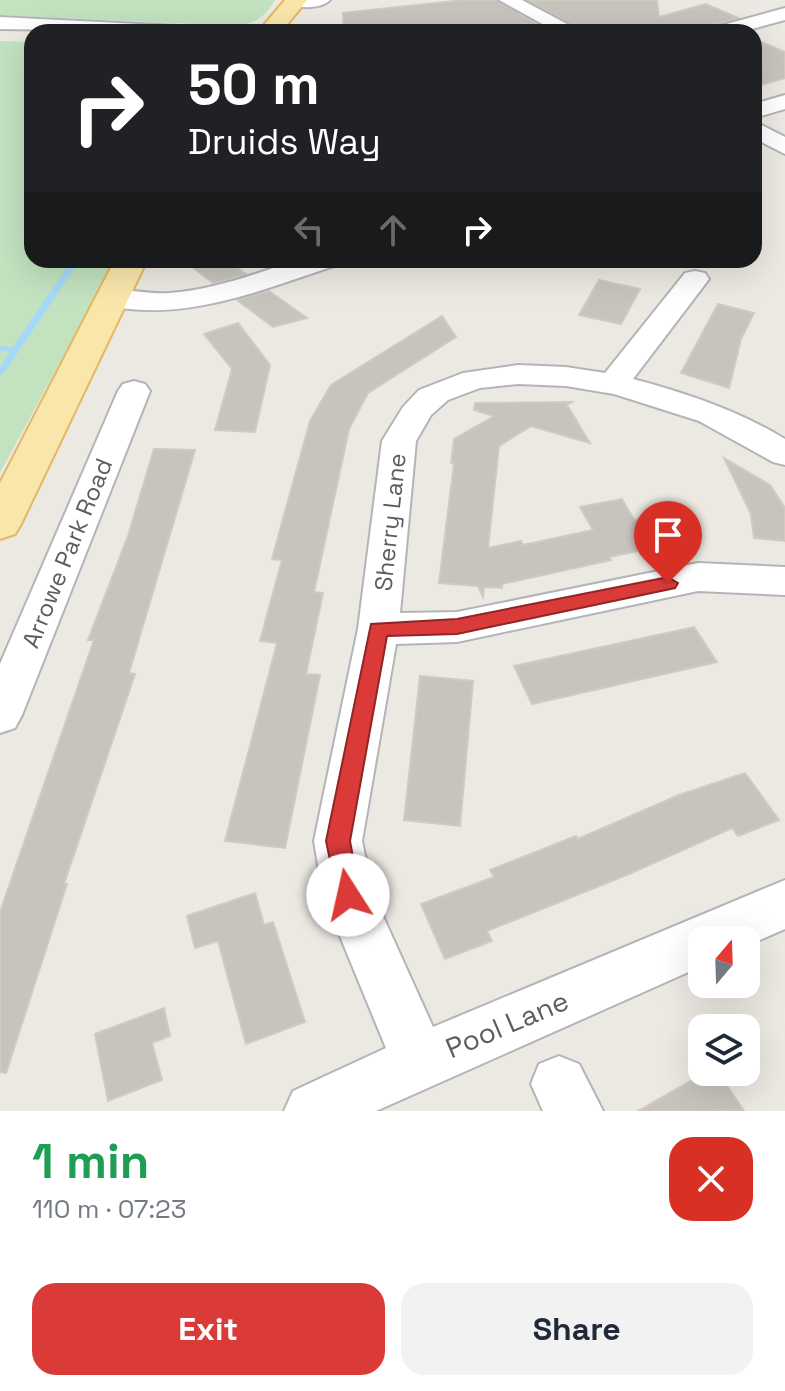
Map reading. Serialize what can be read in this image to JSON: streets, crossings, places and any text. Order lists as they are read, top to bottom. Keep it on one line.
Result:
{"streets":{"street":["Sherry Lane","Arrowe Park Road","Pool Lane"]},"crossings":[["Sherry Lane","Pool Lane"]],"north":"top","page":{"turn":["50 m","Druids Way"],"heading":["1 min","110 m · 07:23"],"buttons":["Exit","Share"]}}
